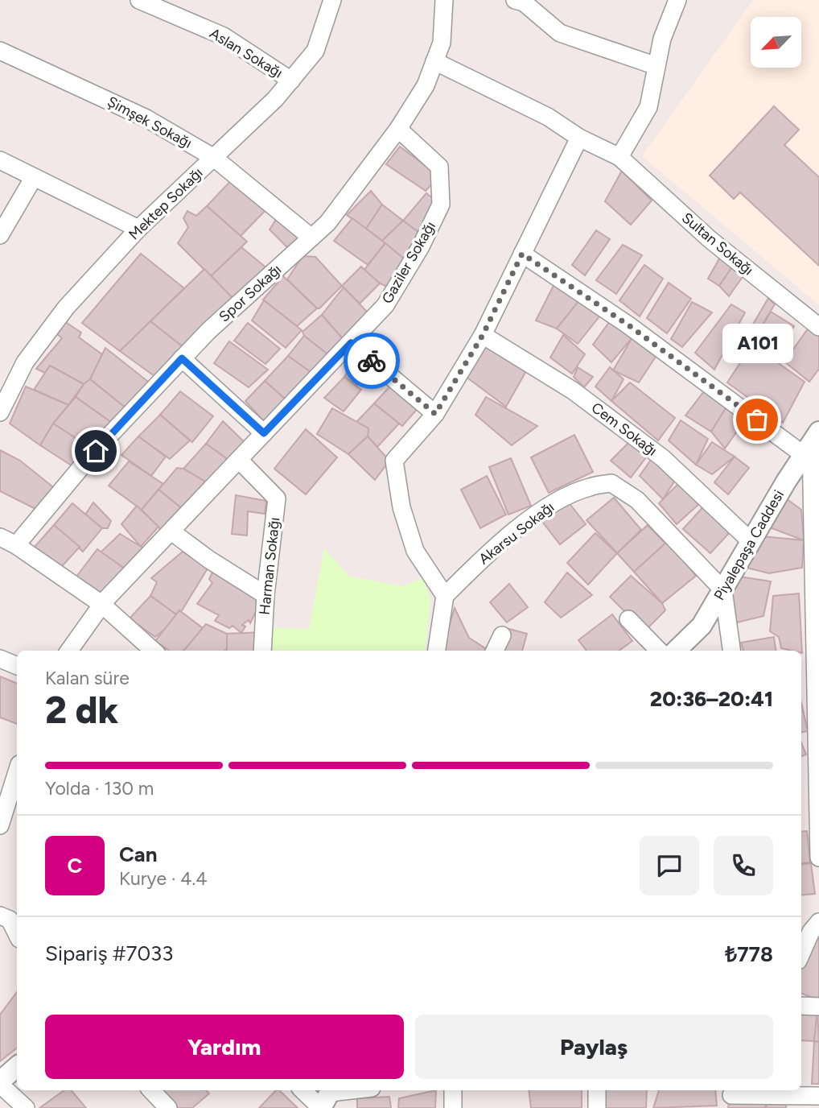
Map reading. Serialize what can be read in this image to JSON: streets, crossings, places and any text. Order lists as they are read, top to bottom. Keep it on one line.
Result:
{"streets":{"street":["Aslan Sokağı","Şimşek Sokağı","Mektep Sokağı","Sultan Sokağı","Gaziler Sokağı","Spor Sokağı","Cem Sokağı","Akarsu Sokağı","Piyalepaşa Caddesi","Harman Sokağı"]},"crossings":[["Aslan Sokağı","Mektep Sokağı"],["Şimşek Sokağı","Mektep Sokağı"],["Şimşek Sokağı","Spor Sokağı"],["Sultan Sokağı","Spor Sokağı"],["Gaziler Sokağı","Spor Sokağı"],["Gaziler Sokağı","Harman Sokağı"],["Cem Sokağı","Piyalepaşa Caddesi"],["Akarsu Sokağı","Piyalepaşa Caddesi"]],"places":["A101"],"north":"bottom left","page":{"bubble":"A101","heading":["2 dk","Kalan süre","20:36–20:41"],"panel":["Can","Kurye · 4.4","Sipariş #7033","₺778"],"bar":"Yolda · 130 m","round":"C","buttons":["Yardım","Paylaş"]}}
